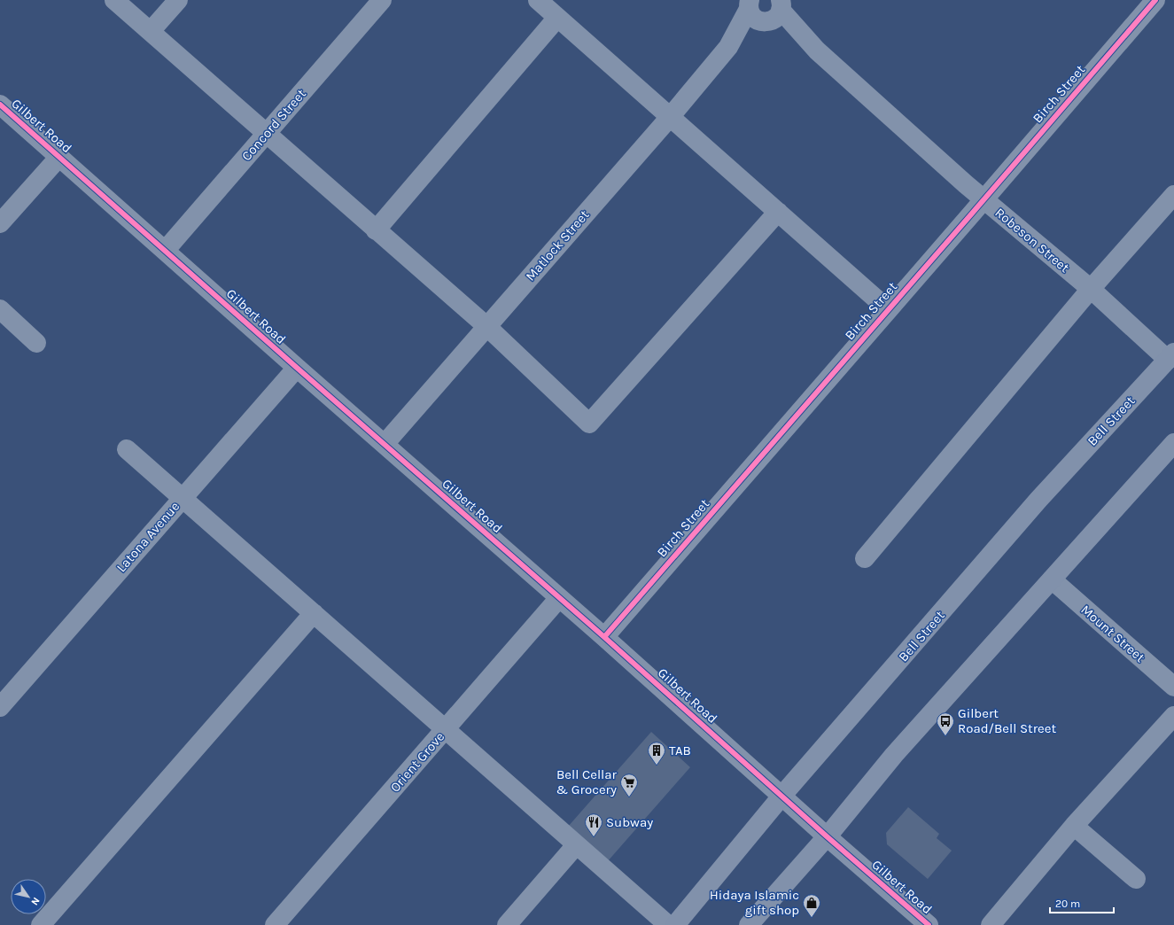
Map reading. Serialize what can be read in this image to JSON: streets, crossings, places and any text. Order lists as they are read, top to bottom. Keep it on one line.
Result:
{"streets":{"highway":["Bell Street"],"street":["Birch Street","Concord Street","Gilbert Road","Robeson Street","Matlock Street","Latona Avenue","Mount Street","Orient Grove"]},"crossings":[["Birch Street","Gilbert Road"],["Birch Street","Robeson Street"],["Concord Street","Gilbert Road"],["Gilbert Road","Matlock Street"],["Gilbert Road","Bell Street"],["Gilbert Road","Latona Avenue"],["Gilbert Road","Orient Grove"],["Robeson Street","Matlock Street"],["Robeson Street","Bell Street"]],"places":{"bus stop":["Gilbert Road/Bell Street"],"building":["TAB"],"supermarket":["Bell Cellar & Grocery"],"restaurant":["Subway"],"shop":["Hidaya Islamic gift shop"]},"scale_bar":"20 m","north":"bottom right"}
